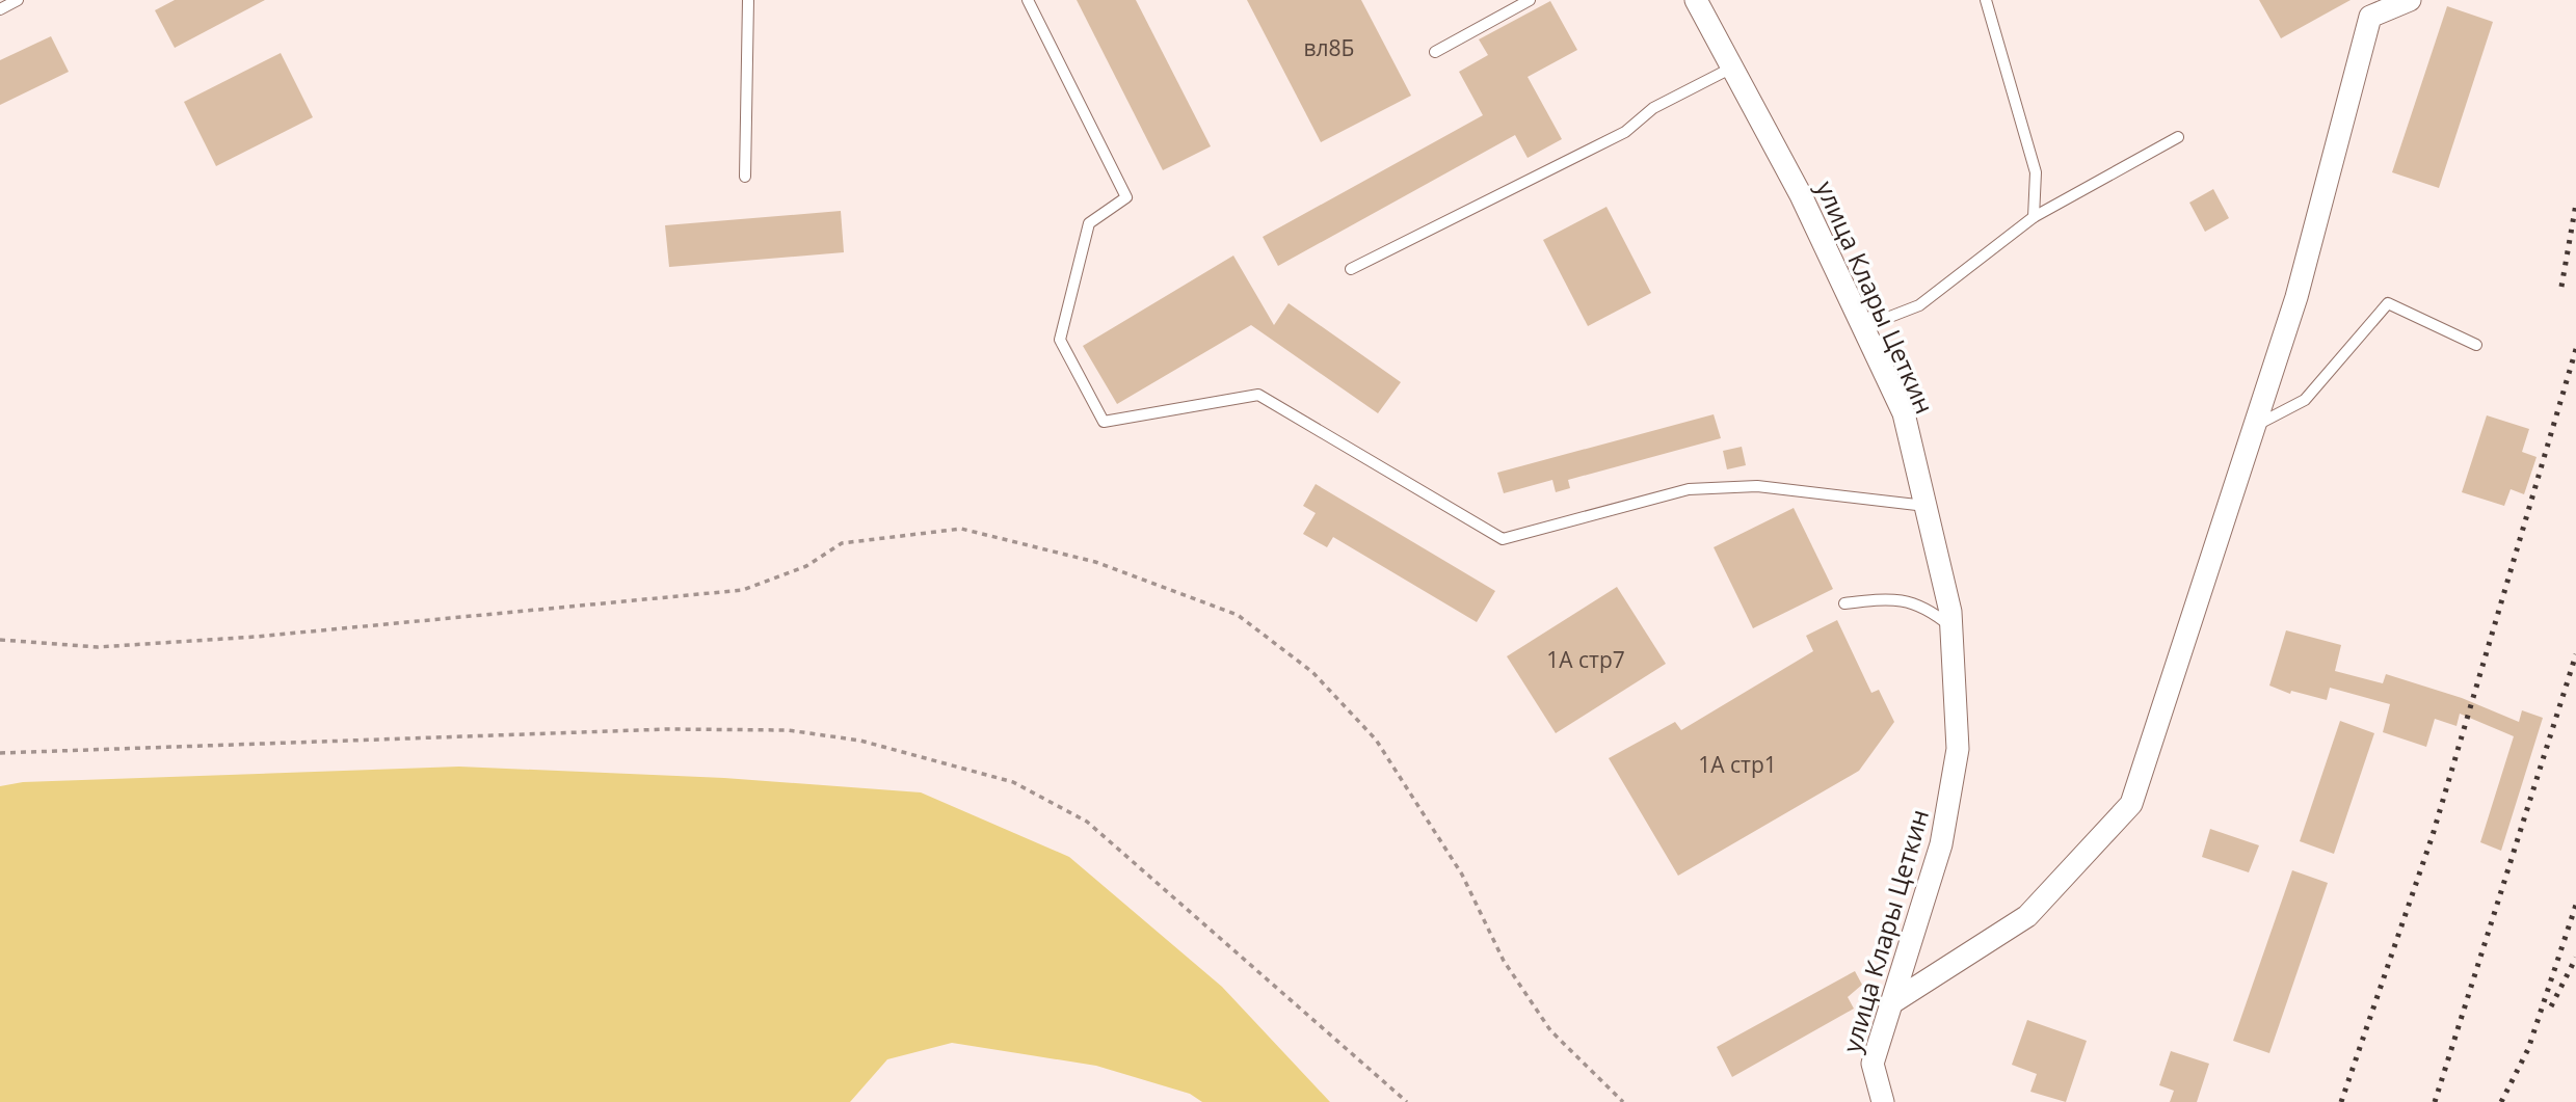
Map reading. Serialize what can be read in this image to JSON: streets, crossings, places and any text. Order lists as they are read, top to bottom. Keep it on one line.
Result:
{"streets":{"street":["улица Клары Цеткин"]},"house_numbers":["вл8Б","1А стр7","1А стр1"]}
